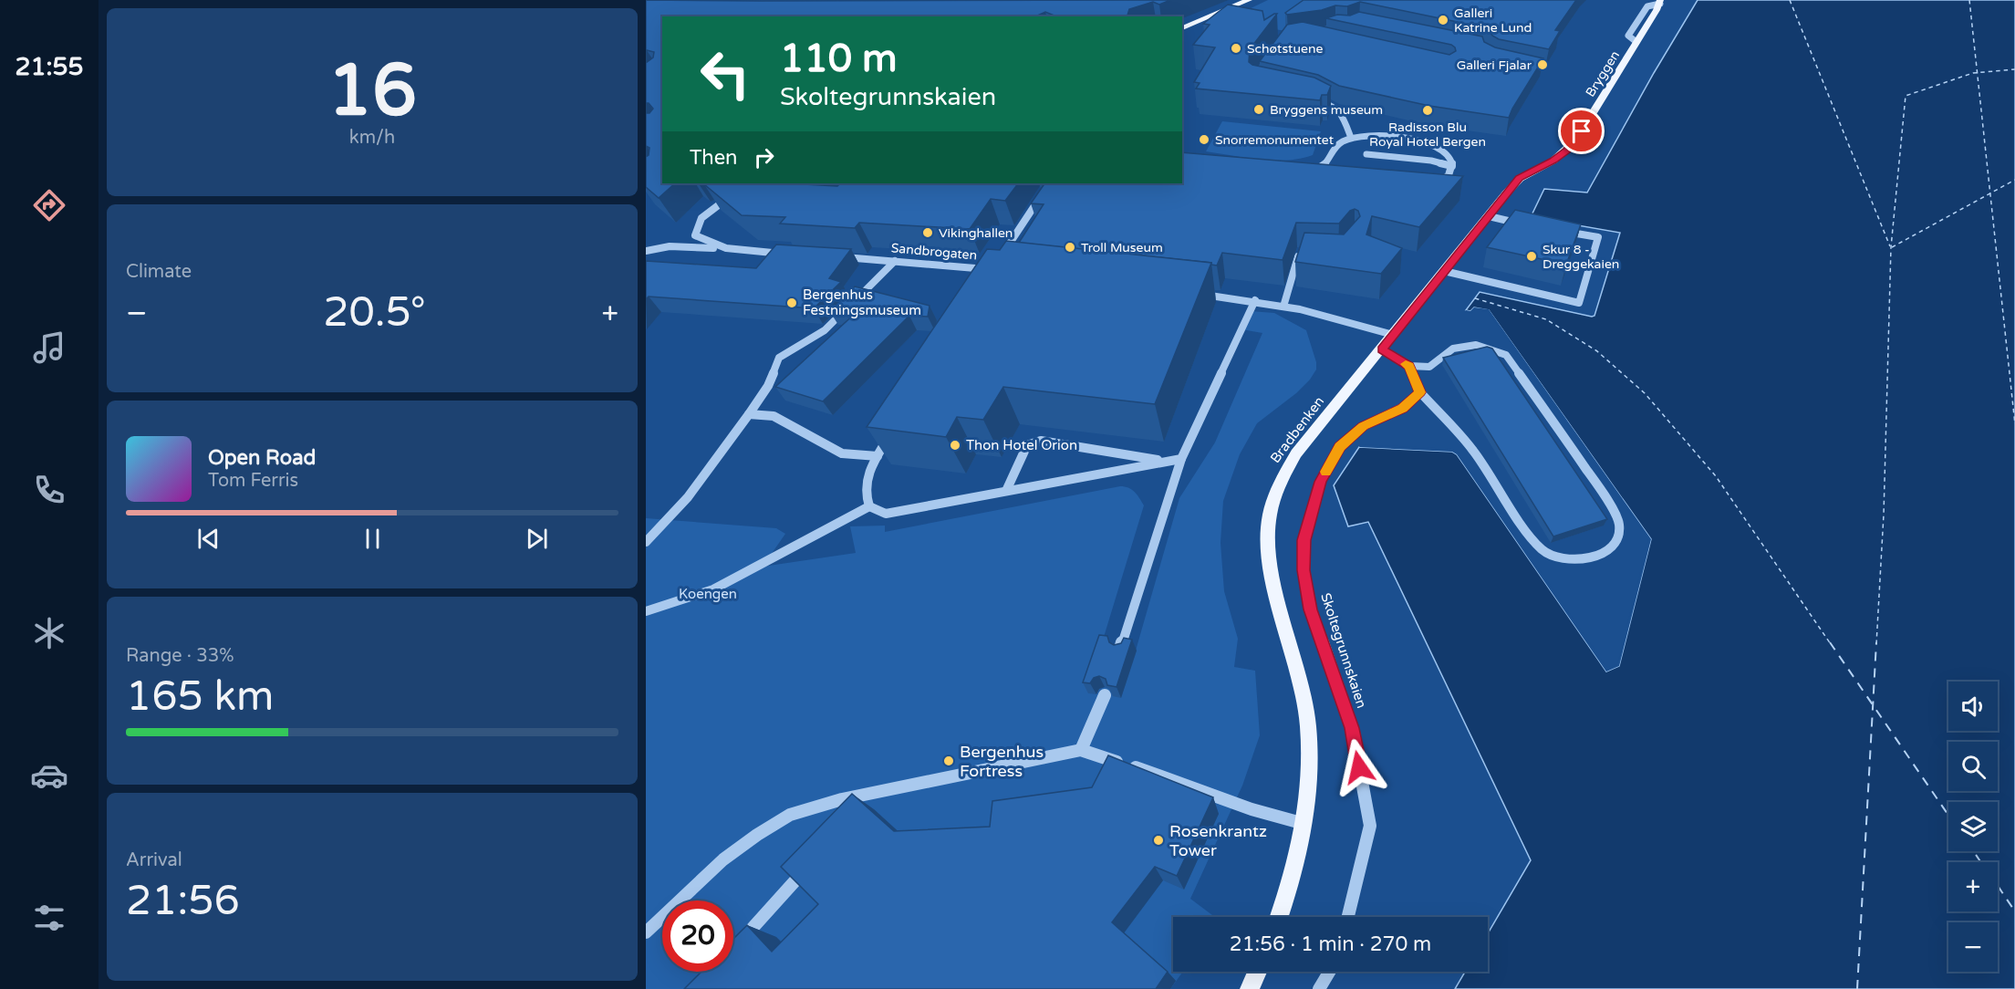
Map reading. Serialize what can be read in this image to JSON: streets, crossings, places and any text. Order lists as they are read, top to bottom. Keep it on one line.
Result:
{"streets":{"main road":["Bryggen","Bradbenken"],"street":["Sandbrogaten","Skoltegrunnskaien"]},"crossings":[["Bryggen","Bradbenken"]],"parks":["Koengen"],"places":["Galleri Katrine Lund","Schøtstuene","Galleri Fjalar","Bryggens museum","Radisson Blu Royal Hotel Bergen","Snorremonumentet","Vikinghallen","Troll Museum","Skur 8 - Dreggekaien","Bergenhus Festningsmuseum","Thon Hotel Orion","Bergenhus Fortress","Rosenkrantz Tower"],"page":{"tabs":"21:55","tile":[["16","km/h"],"Climate",["Range · 33%","165 km"],["Arrival","21:56"]],"turn":["110 m","Skoltegrunnskaien"],"then":"Then","heat":["−","20.5°","+"],"song":["Open Road","Tom Ferris"],"map_buttons":["+","−"],"limit":"20","trip":"21:56 · 1 min · 270 m"}}
